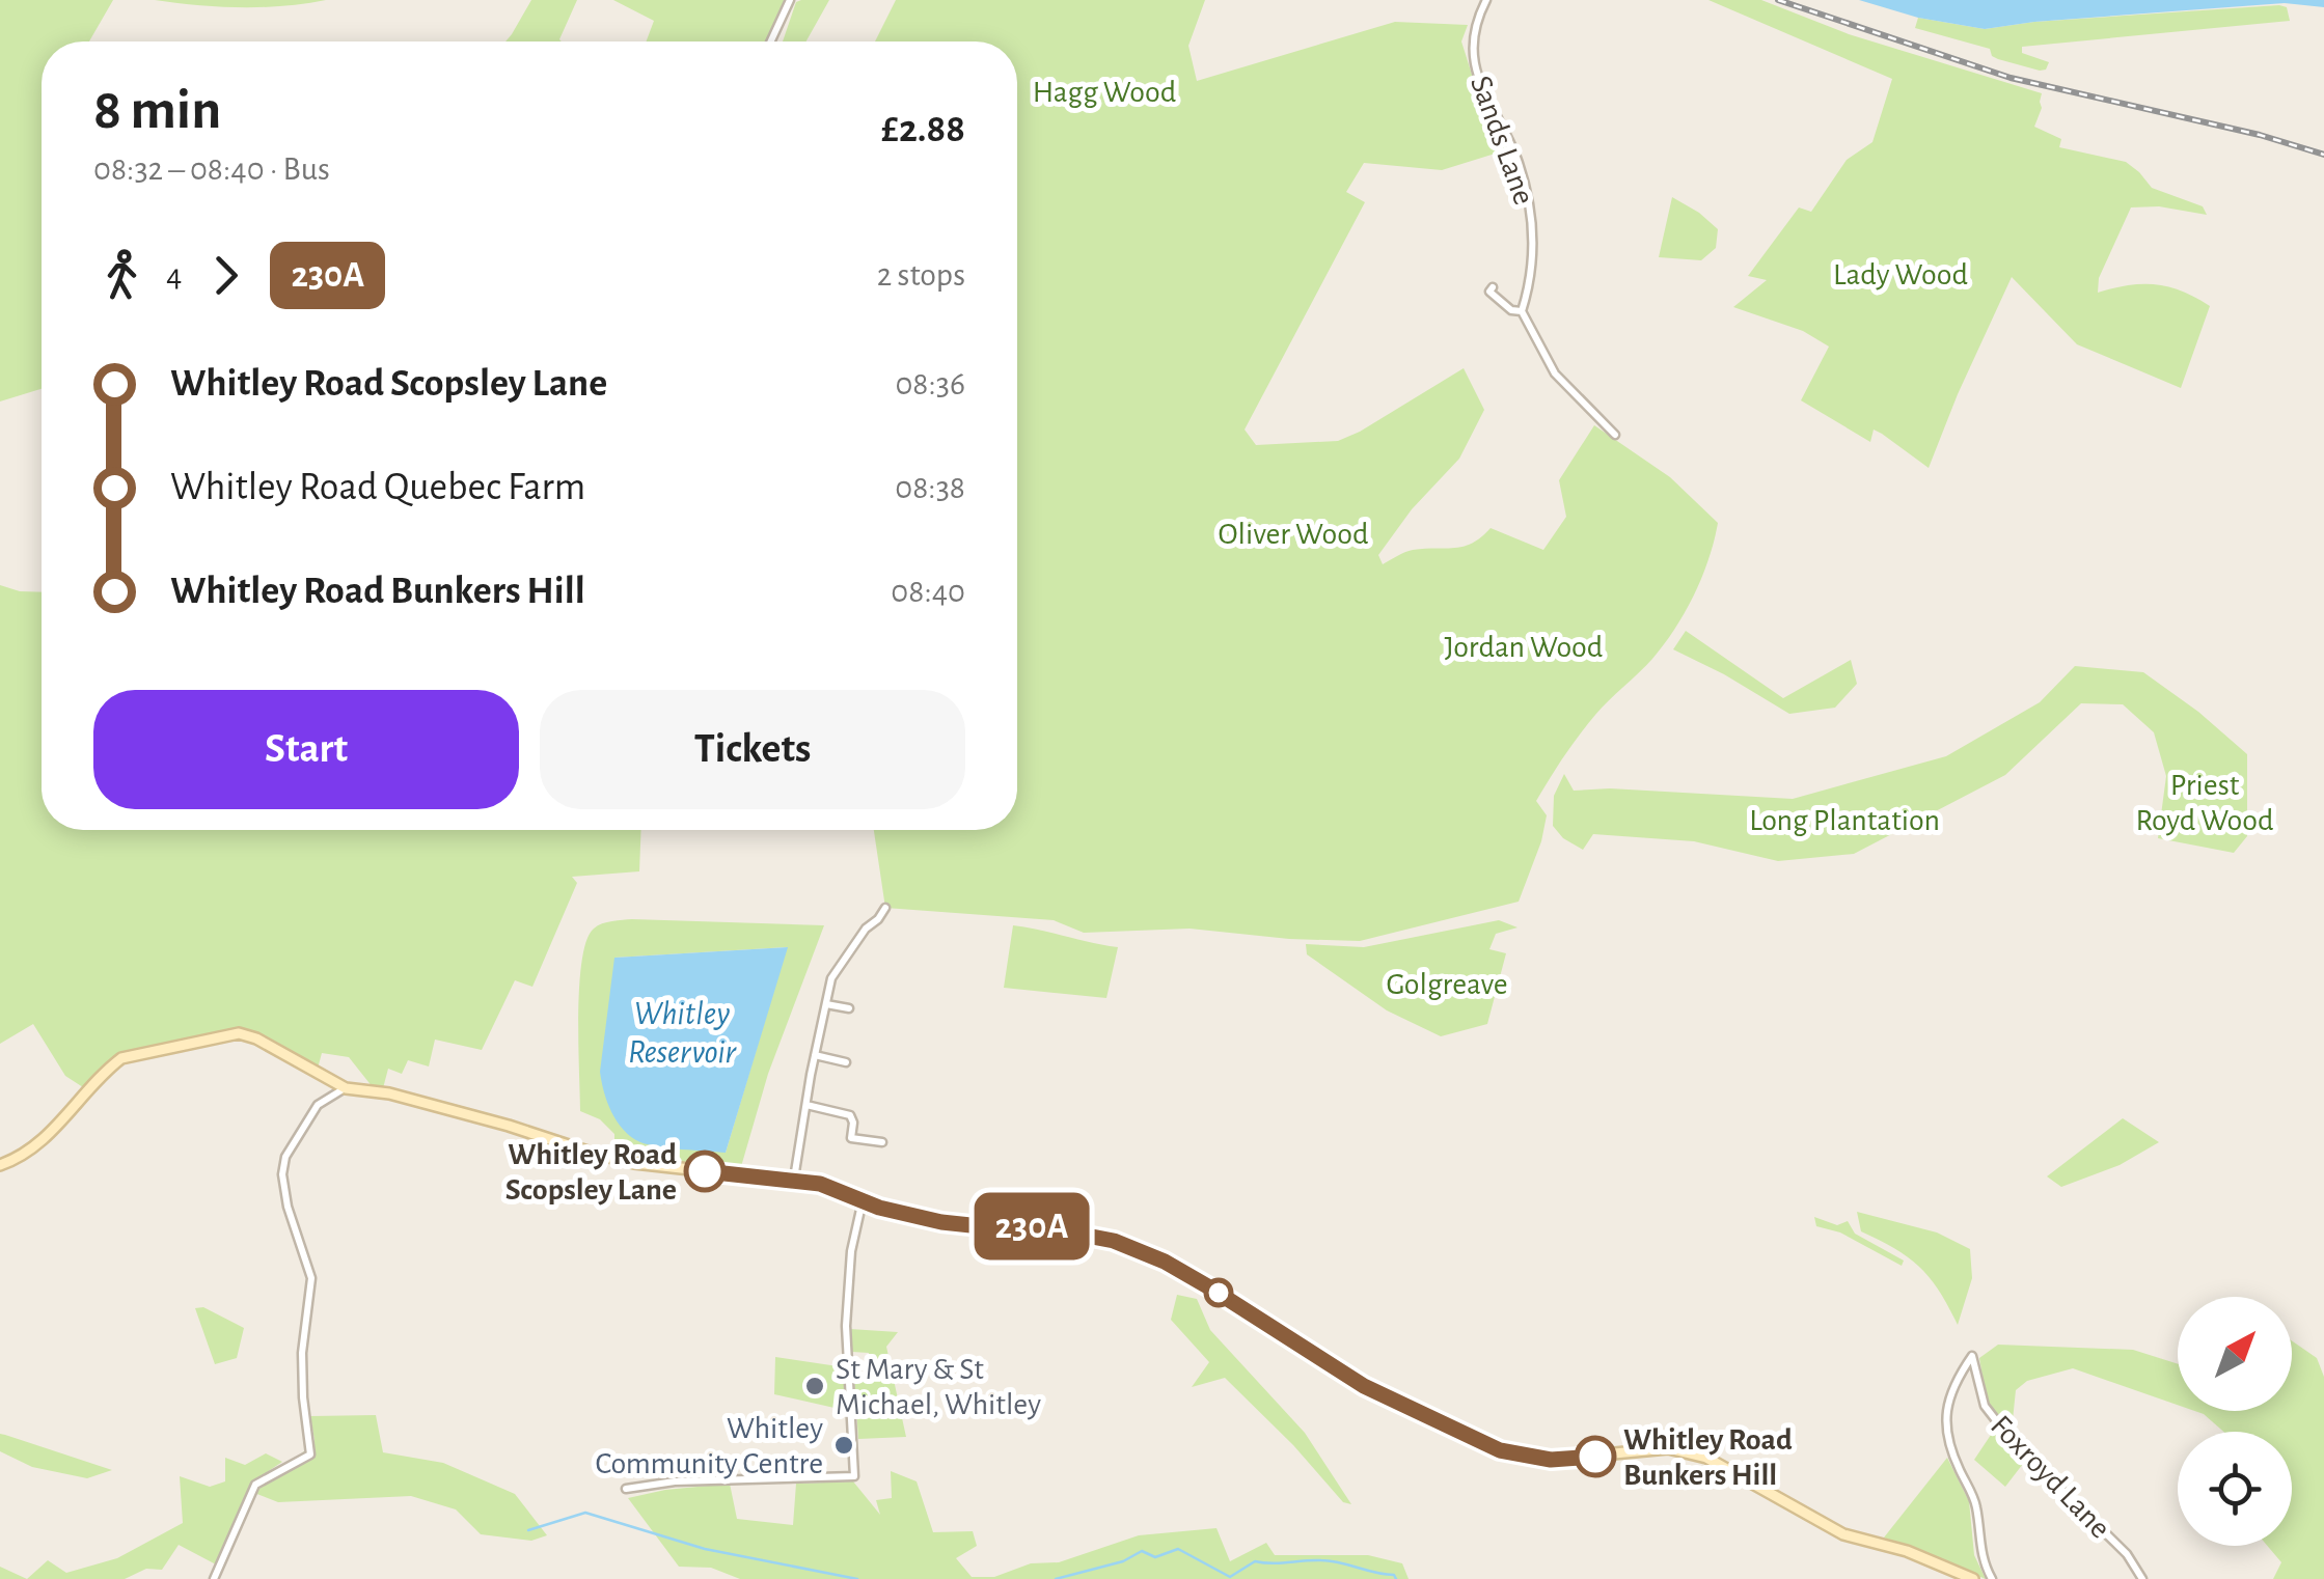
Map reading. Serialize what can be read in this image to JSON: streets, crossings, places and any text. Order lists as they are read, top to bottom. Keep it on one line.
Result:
{"streets":{"street":["Sands Lane","Foxroyd Lane"]},"water":["Whitley Reservoir"],"parks":["Hagg Wood","Lady Wood","Oliver Wood","Jordan Wood","Priest Royd Wood","Long Plantation","Golgreave"],"places":["Whitley Road Scopsley Lane","St Mary & St Michael, Whitley","Whitley Community Centre","Whitley Road Bunkers Hill"],"lines":["bus line 230A"],"north":"top right","page":{"on_map":"230A","heading":["8 min","08:32 – 08:40 · Bus","£2.88"],"legs":["4","230A","2 stops"],"list":[{"name":"Whitley Road Scopsley Lane","value":"08:36"},{"name":"Whitley Road Quebec Farm","value":"08:38"},{"name":"Whitley Road Bunkers Hill","value":"08:40"}],"buttons":["Start","Tickets"]}}
